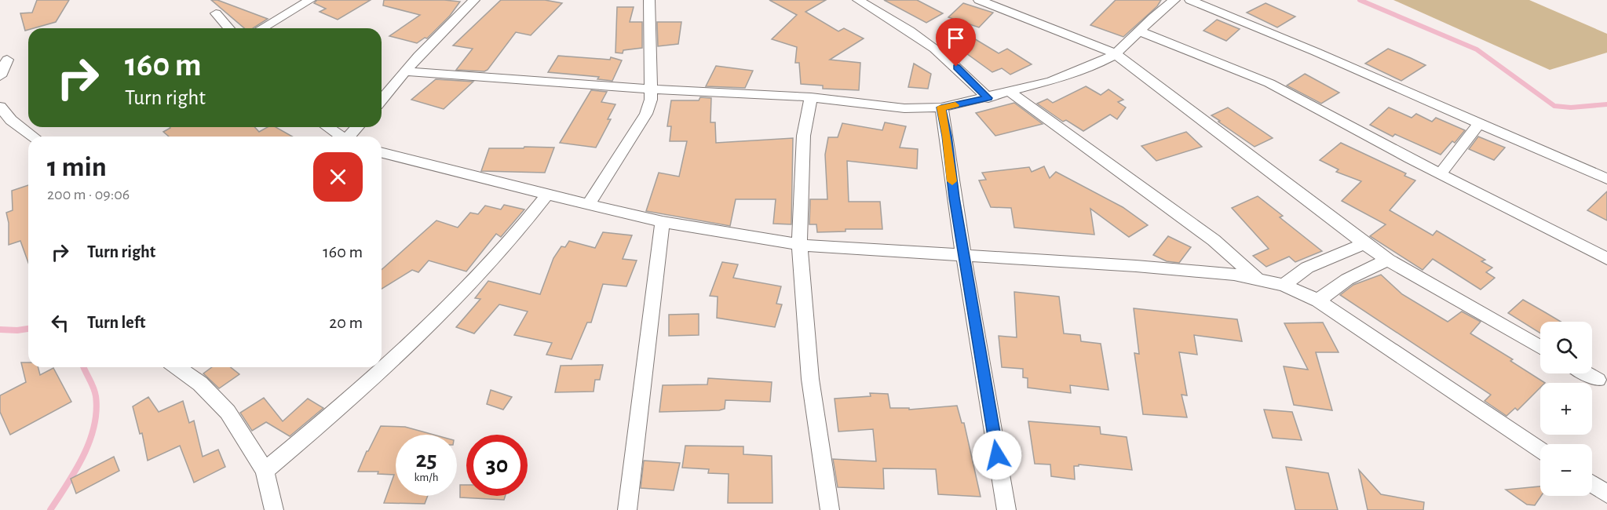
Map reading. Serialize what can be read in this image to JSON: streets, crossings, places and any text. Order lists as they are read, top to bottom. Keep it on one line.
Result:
{"page":{"turn":["160 m","Turn right"],"heading":["1 min","200 m · 09:06"],"list":[{"name":"Turn right","value":"160 m"},{"name":"Turn left","value":"20 m"}],"map_buttons":["+","−"],"speed":"25 km/h","limit":"30"}}
